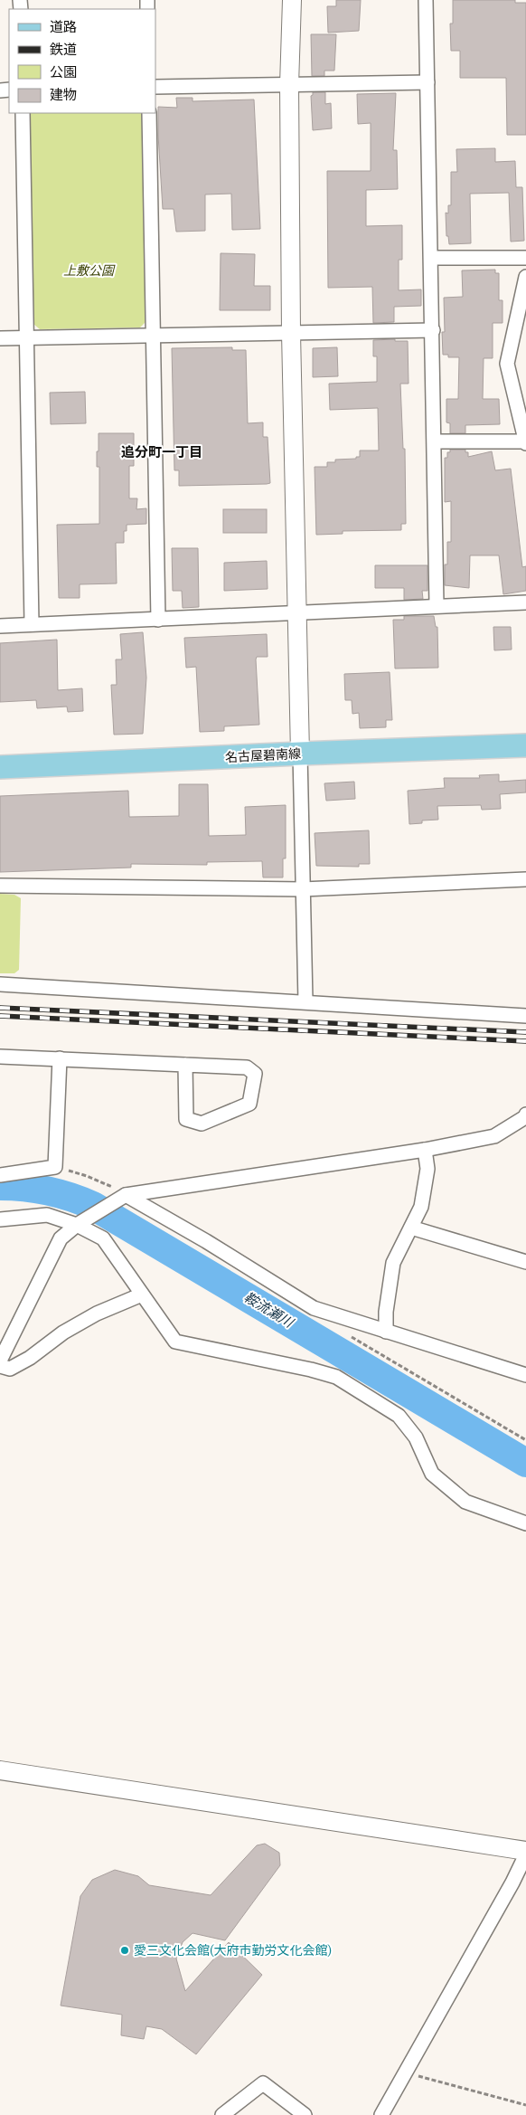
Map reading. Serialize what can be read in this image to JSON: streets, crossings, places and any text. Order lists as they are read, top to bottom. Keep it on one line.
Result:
{"streets":{"main road":["名古屋碧南線"]},"districts":["追分町一丁目"],"water":["鞍流瀬川"],"parks":["上敷公園"],"places":["愛三文化会館(大府市勤労文化会館)"],"legend":["道路","鉄道","公園","建物"]}
